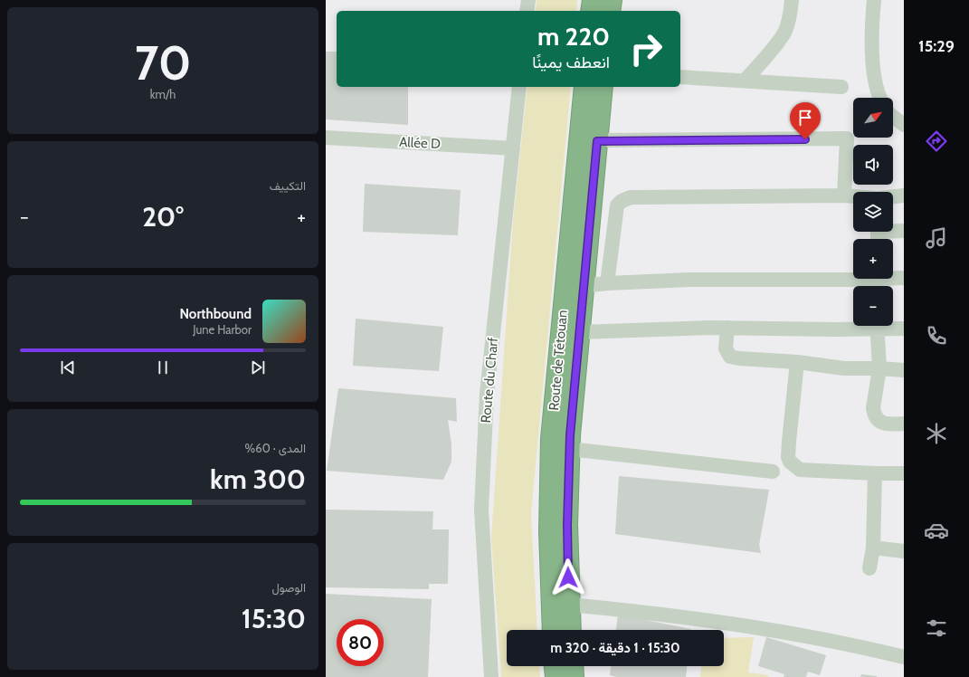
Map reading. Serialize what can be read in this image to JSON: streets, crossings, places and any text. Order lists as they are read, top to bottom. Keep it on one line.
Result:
{"streets":{"highway":["Route de Tétouan"],"street":["Allée D","Route du Charf"]},"crossings":[["Allée D","Route du Charf"]],"north":"top right","page":{"tabs":"15:29","tile":[["70","km/h"],"التكييف",["المدى · 60%","300 km"],["الوصول","15:30"]],"turn":["220 m","انعطف يمينًا"],"map_buttons":["+","−"],"heat":["−","20°","+"],"song":["Northbound","June Harbor"],"limit":"80","trip":"15:30 · 1 دقيقة · 320 m"}}
